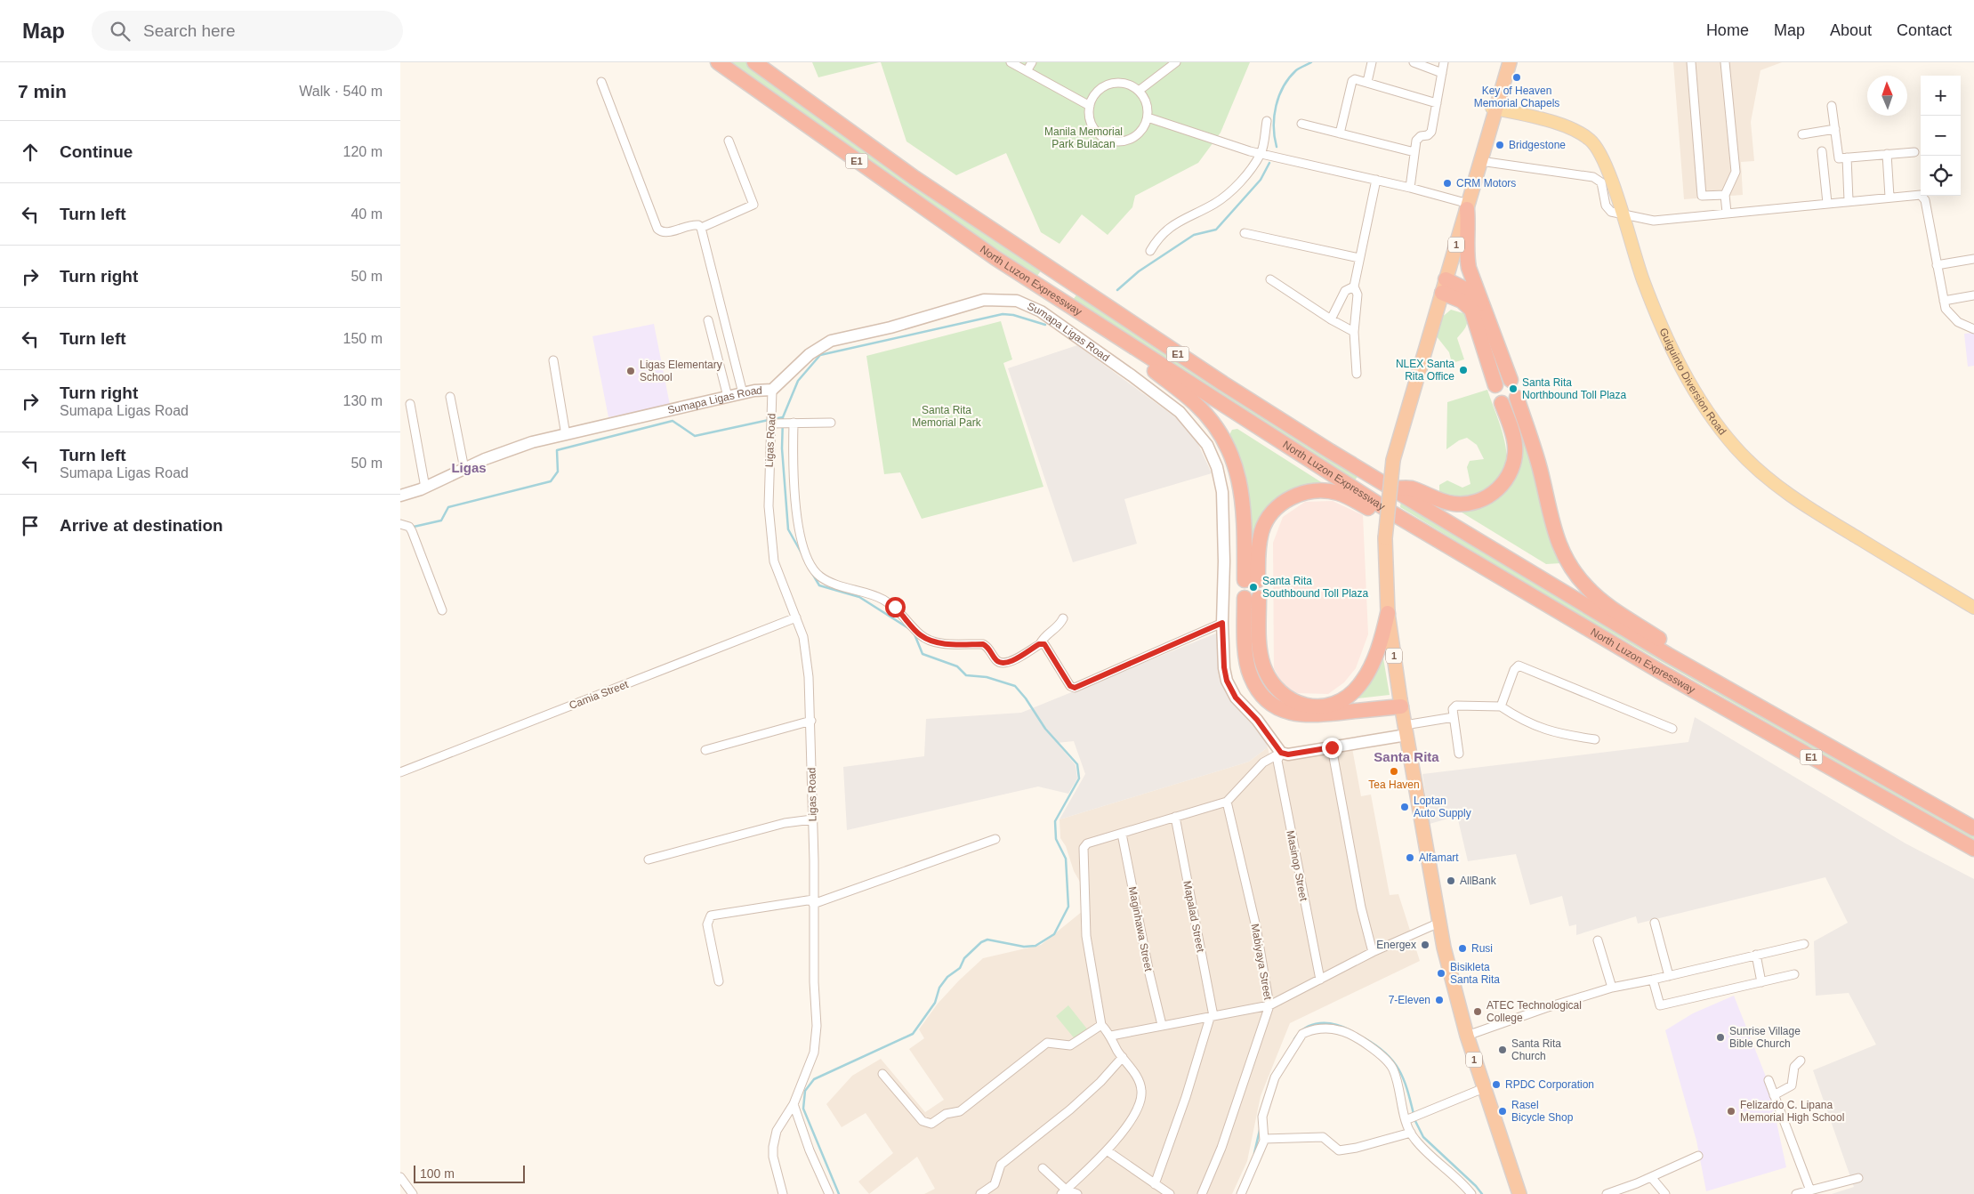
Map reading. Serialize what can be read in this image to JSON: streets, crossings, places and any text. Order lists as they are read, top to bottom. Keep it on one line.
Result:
{"streets":{"highway":["E1","1","North Luzon Expressway"],"main road":["Sumapa Ligas Road","Guiguinto Diversion Road"],"street":["Ligas Road","Camia Street","Masinop Street","Mapalad Street","Maginhawa Street","Mabiyaya Street"]},"crossings":[["Sumapa Ligas Road","Ligas Road"],["Sumapa Ligas Road","Masinop Street"],["Ligas Road","Camia Street"]],"districts":["Ligas","Santa Rita"],"parks":["Manila Memorial Park Bulacan","Santa Rita Memorial Park"],"places":["Key of Heaven Memorial Chapels","Bridgestone","CRM Motors","NLEX Santa Rita Office","Ligas Elementary School","Santa Rita Northbound Toll Plaza","Santa Rita Southbound Toll Plaza","Tea Haven","Loptan Auto Supply","Alfamart","AllBank","Energex","Rusi","Bisikleta Santa Rita","7-Eleven","ATEC Technological College","Sunrise Village Bible Church","Santa Rita Church","RPDC Corporation","Rasel Bicycle Shop","Felizardo C. Lipana Memorial High School"],"scale_bar":"100 m","north":"top","page":{"header":"Map","search":"Search here","nav":["Home","Map","About","Contact"],"heading":["7 min","Walk · 540 m"],"map_buttons":["+","−"],"list":[["Continue","120 m"],["Turn left","40 m"],["Turn right","50 m"],["Turn left","150 m"],["Turn right","Sumapa Ligas Road","130 m"],["Turn left","Sumapa Ligas Road","50 m"],"Arrive at destination"],"scale":"100 m"}}
